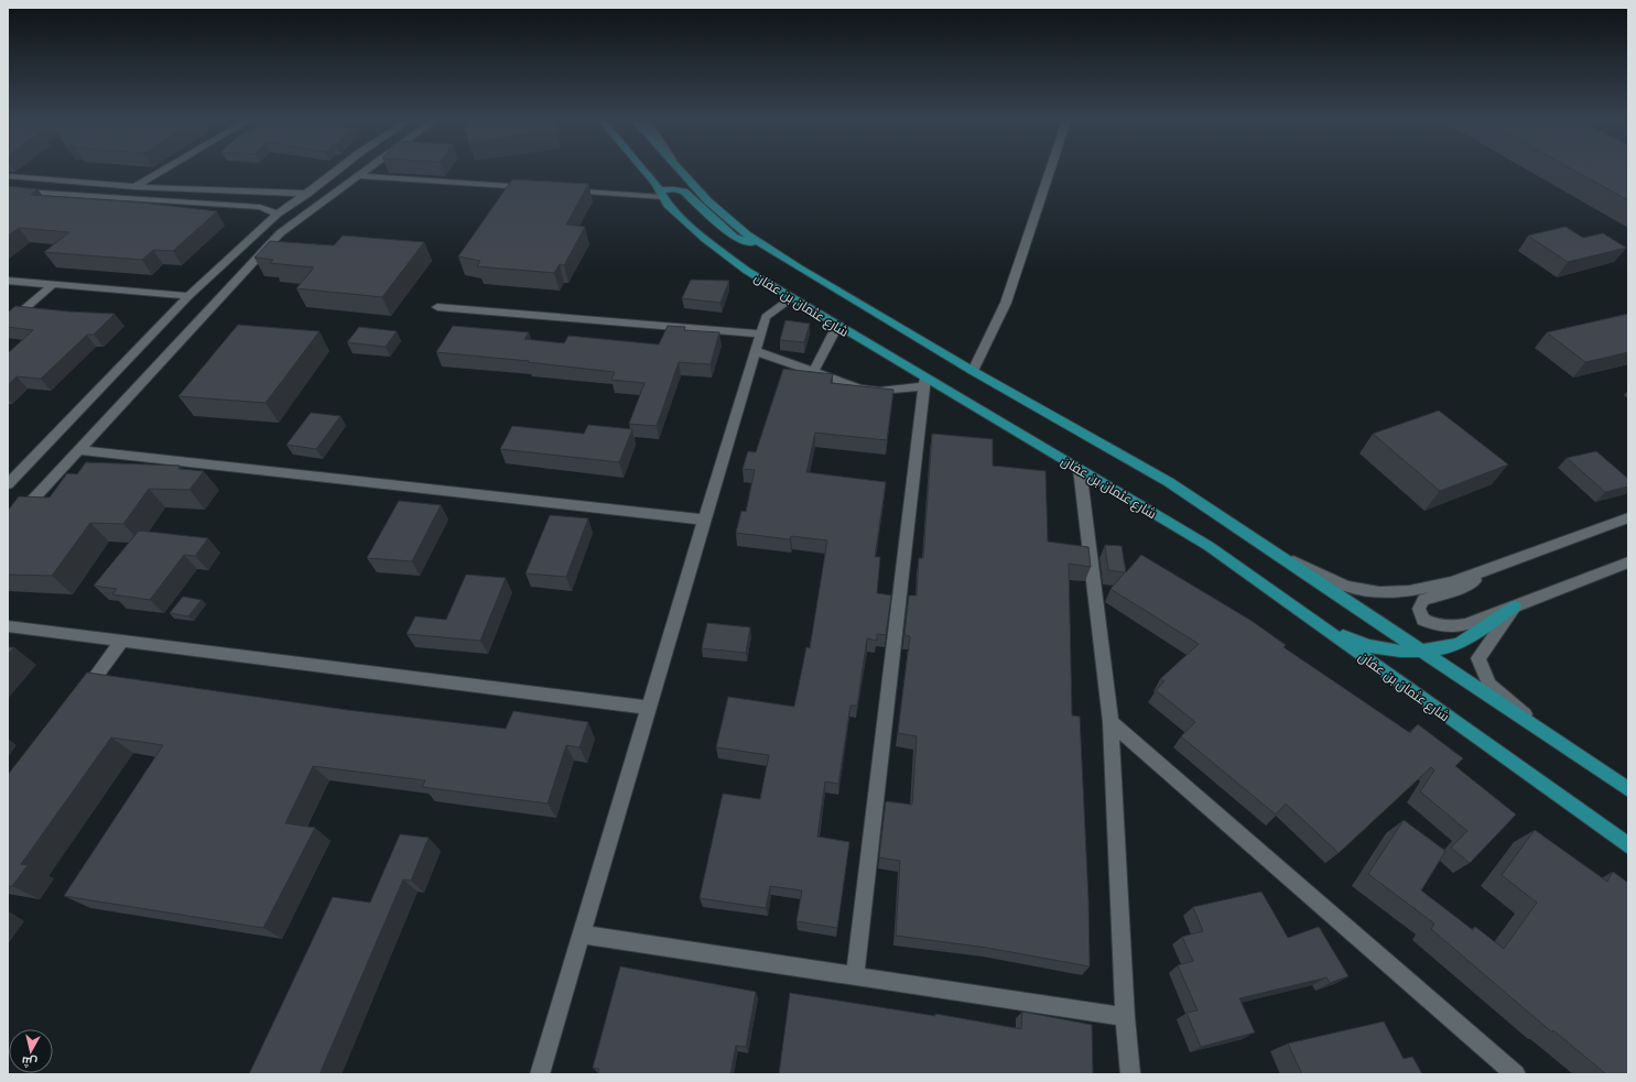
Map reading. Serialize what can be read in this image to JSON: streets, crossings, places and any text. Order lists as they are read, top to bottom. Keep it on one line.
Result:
{"streets":{"main road":["شارع عثمان بن عفان"]},"north":"bottom"}
